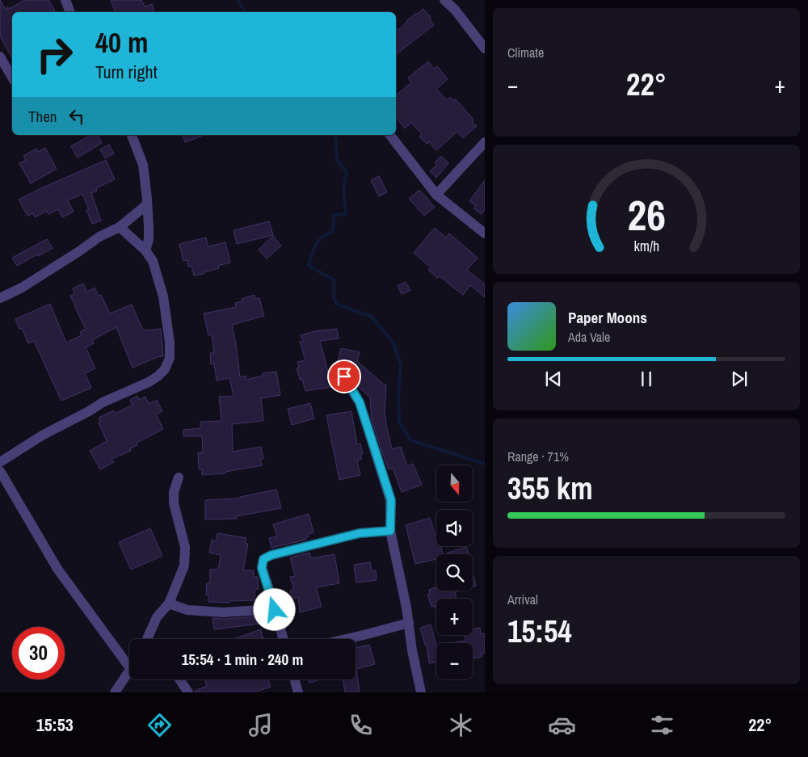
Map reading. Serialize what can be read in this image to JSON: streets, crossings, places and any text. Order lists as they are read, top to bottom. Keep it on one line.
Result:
{"north":"bottom","page":{"tile":["Climate",["Range · 71%","355 km"],["Arrival","15:54"]],"turn":["40 m","Turn right"],"heat":["−","22°","+"],"then":"Then","song":["Paper Moons","Ada Vale"],"map_buttons":["+","−"],"limit":"30","trip":"15:54 · 1 min · 240 m","tabs":["15:53","22°"],"gauge":["26","km/h"]}}
